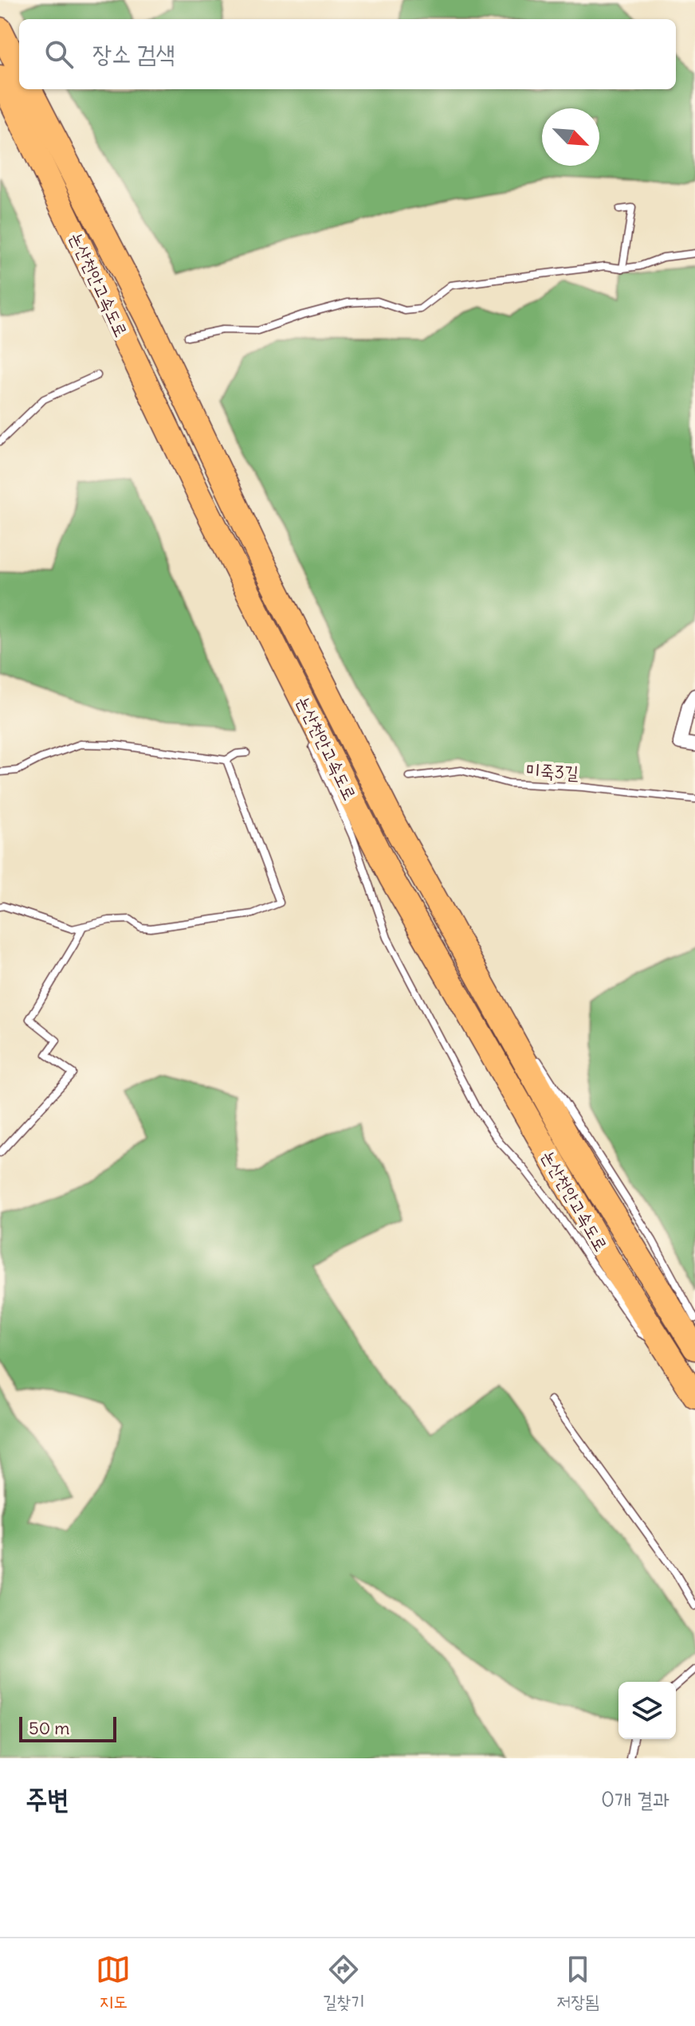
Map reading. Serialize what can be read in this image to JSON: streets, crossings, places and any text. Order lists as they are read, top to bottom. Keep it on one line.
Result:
{"streets":{"highway":["논산천안고속도로"],"lane":["미죽3길"]},"scale_bar":"50 m","north":"bottom right","page":{"search":"장소 검색","scale":"50 m","heading":["주변","0개 결과"],"nav":["지도","길찾기","저장됨"]}}
